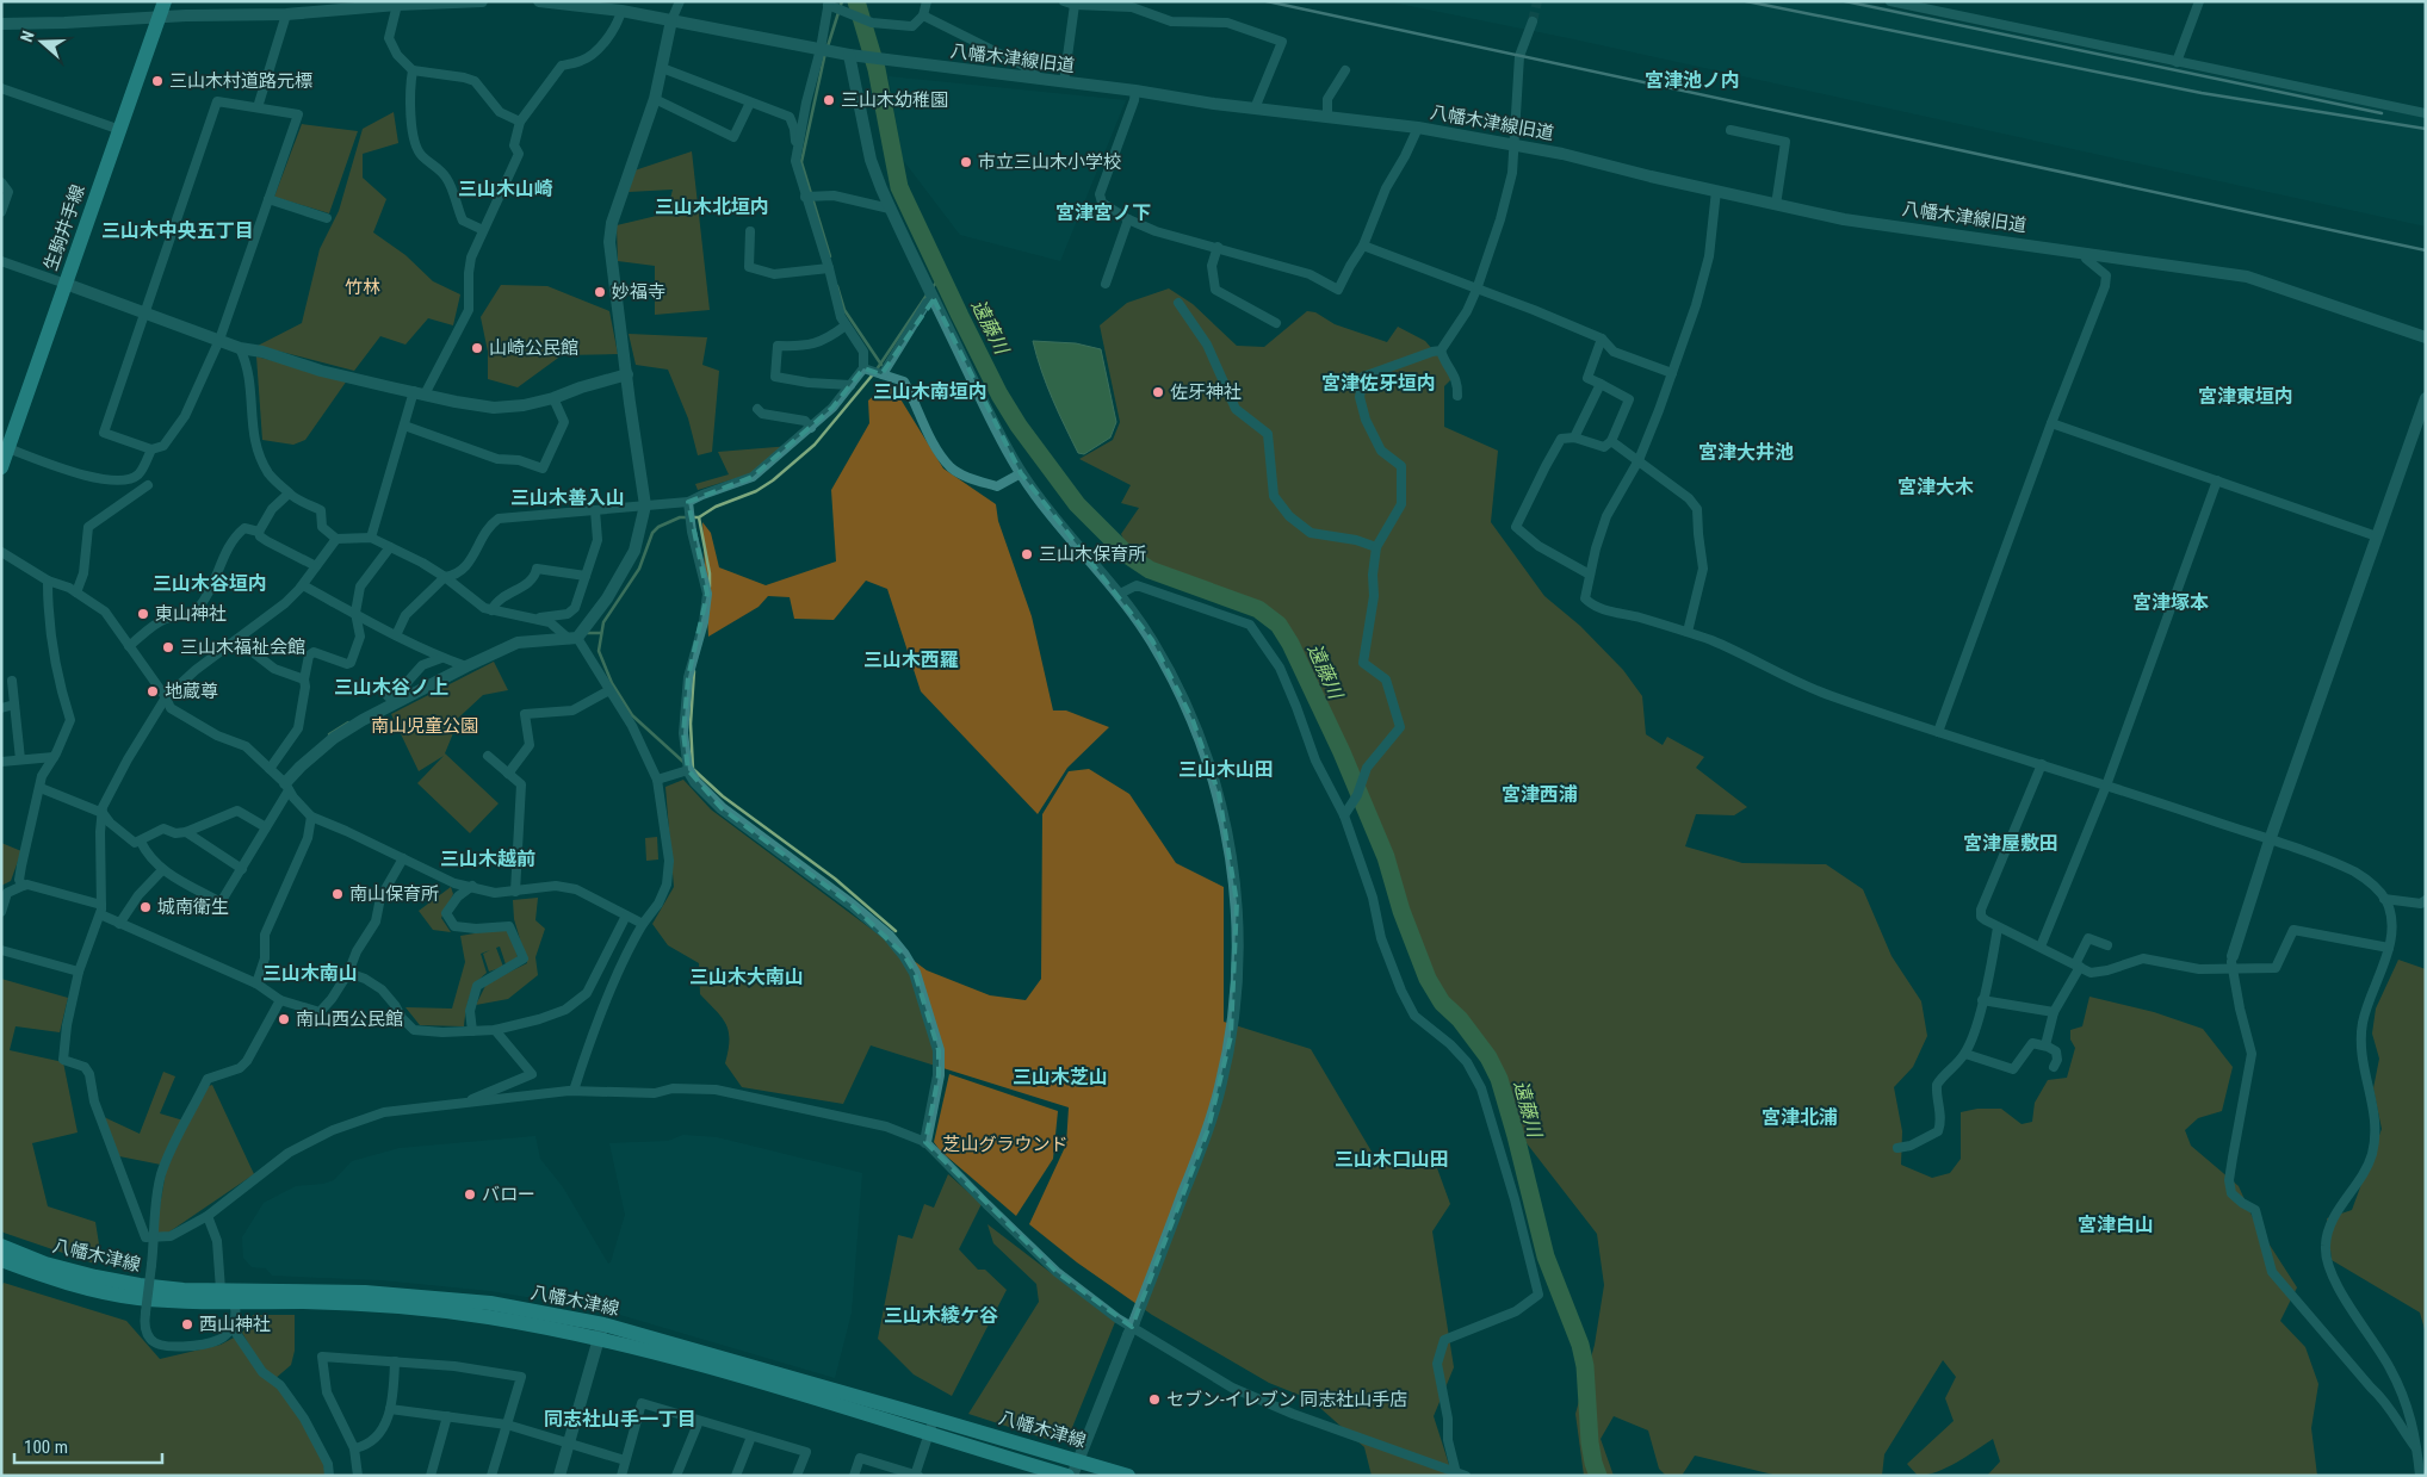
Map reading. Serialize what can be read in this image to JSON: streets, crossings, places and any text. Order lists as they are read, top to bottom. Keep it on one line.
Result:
{"streets":{"main road":["生駒井手線","八幡木津線"],"street":["八幡木津線旧道"]},"districts":["宮津池ノ内","三山木山崎","三山木北垣内","宮津宮ノ下","三山木中央五丁目","宮津佐牙垣内","三山木南垣内","宮津東垣内","宮津大井池","宮津大木","三山木善入山","三山木谷垣内","宮津塚本","三山木西羅","三山木谷ノ上","三山木山田","宮津西浦","宮津屋敷田","三山木越前","三山木南山","三山木大南山","三山木芝山","宮津北浦","三山木口山田","宮津白山","三山木綾ケ谷","同志社山手一丁目"],"water":["遠藤川"],"parks":["竹林","南山児童公園","芝山グラウンド"],"places":["三山木村道路元標","三山木幼稚園","市立三山木小学校","妙福寺","山崎公民館","佐牙神社","三山木保育所","東山神社","三山木福祉会館","地蔵尊","南山保育所","城南衛生","南山西公民館","バロー","西山神社","セブン-イレブン 同志社山手店"],"scale_bar":"100 m","north":"left"}
